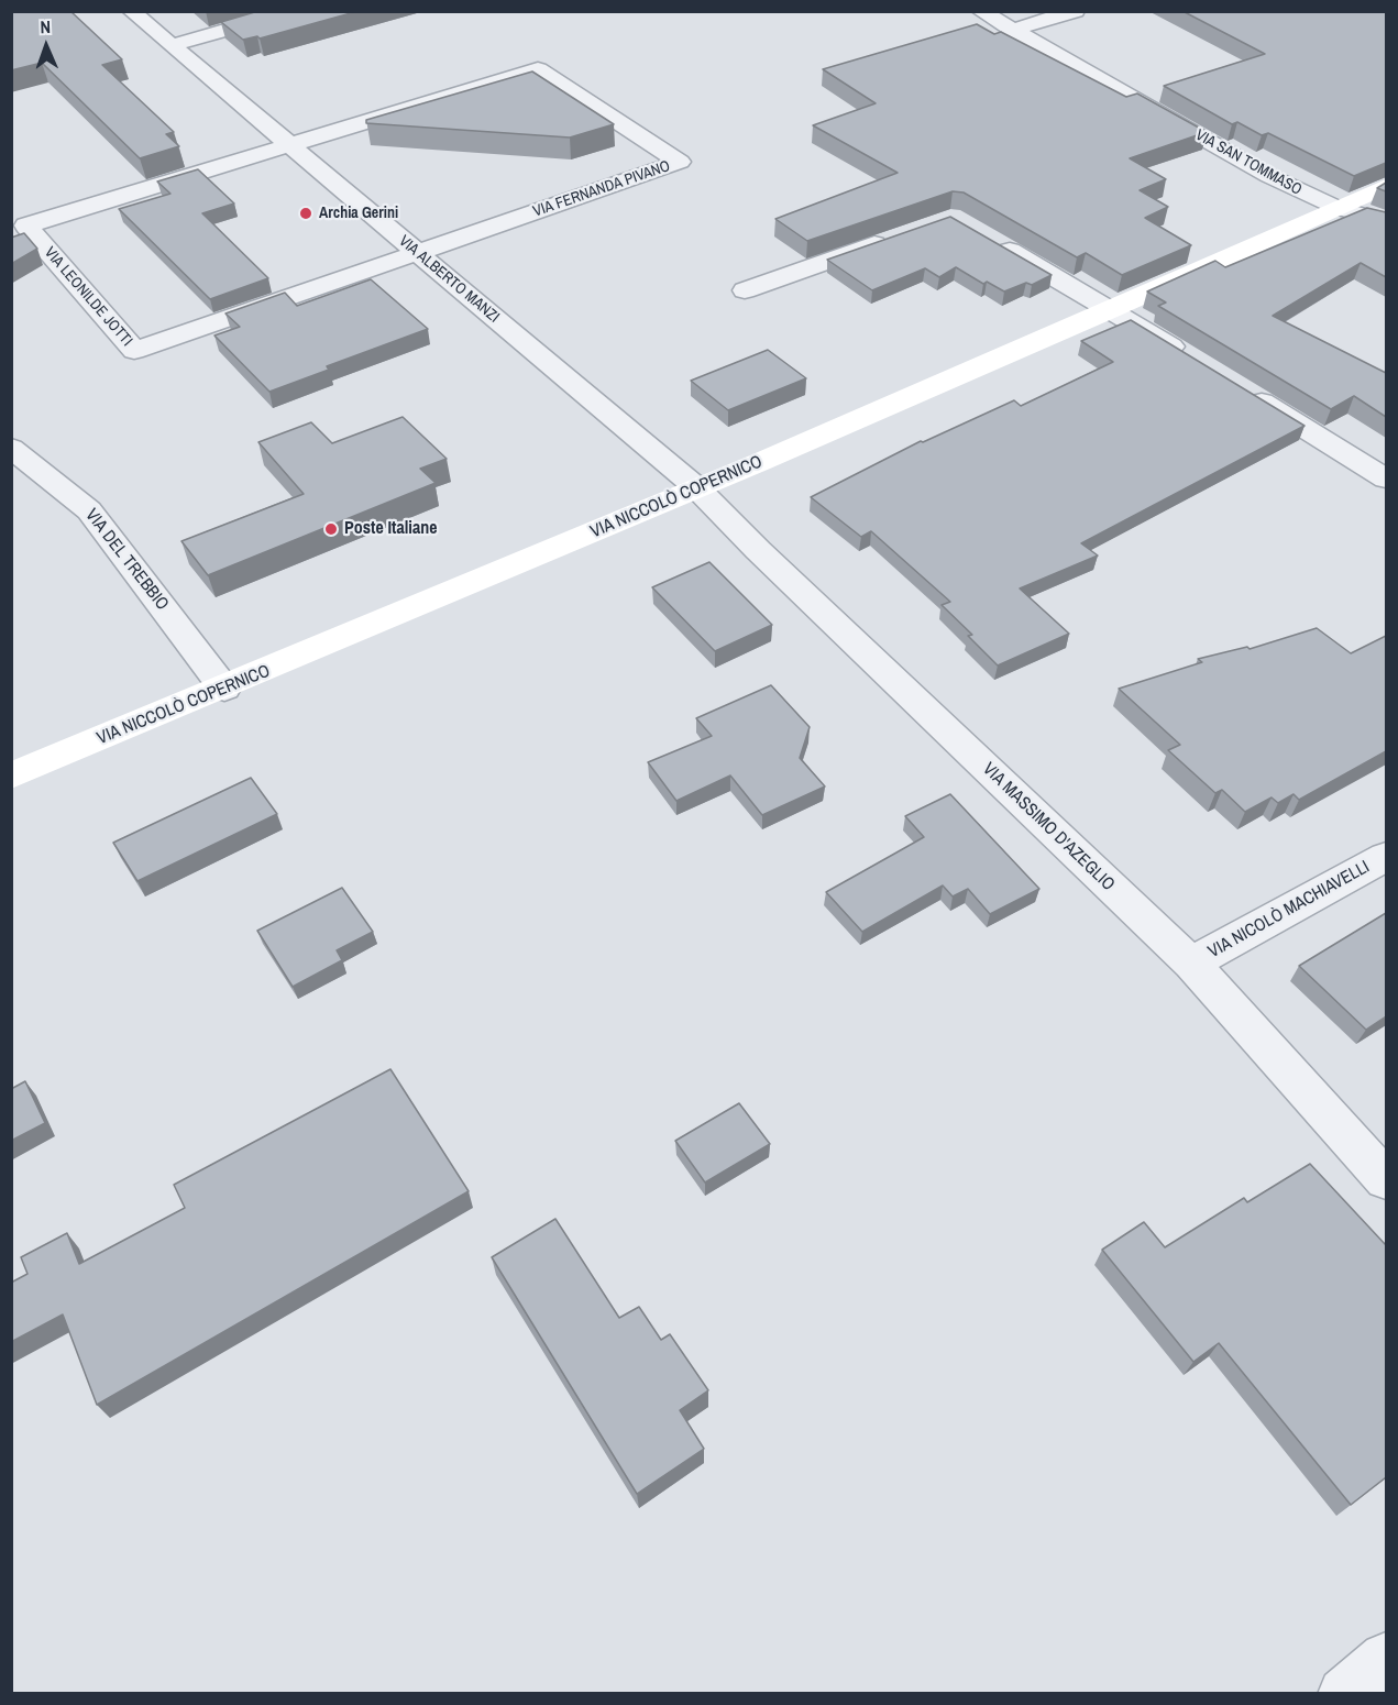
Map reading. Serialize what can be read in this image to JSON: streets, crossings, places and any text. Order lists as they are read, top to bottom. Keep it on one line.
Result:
{"streets":{"main road":["VIA NICCOLÒ COPERNICO"],"street":["VIA SAN TOMMASO","VIA FERNANDA PIVANO","VIA ALBERTO MANZI","VIA LEONILDE JOTTI","VIA DEL TREBBIO","VIA MASSIMO D'AZEGLIO","VIA NICOLÒ MACHIAVELLI"]},"crossings":[["VIA SAN TOMMASO","VIA NICCOLÒ COPERNICO"],["VIA FERNANDA PIVANO","VIA ALBERTO MANZI"],["VIA FERNANDA PIVANO","VIA LEONILDE JOTTI"],["VIA ALBERTO MANZI","VIA LEONILDE JOTTI"],["VIA ALBERTO MANZI","VIA NICCOLÒ COPERNICO"],["VIA ALBERTO MANZI","VIA MASSIMO D'AZEGLIO"],["VIA NICCOLÒ COPERNICO","VIA DEL TREBBIO"],["VIA NICCOLÒ COPERNICO","VIA MASSIMO D'AZEGLIO"],["VIA MASSIMO D'AZEGLIO","VIA NICOLÒ MACHIAVELLI"]],"places":["Archia Gerini","Poste Italiane"],"north":"top"}
